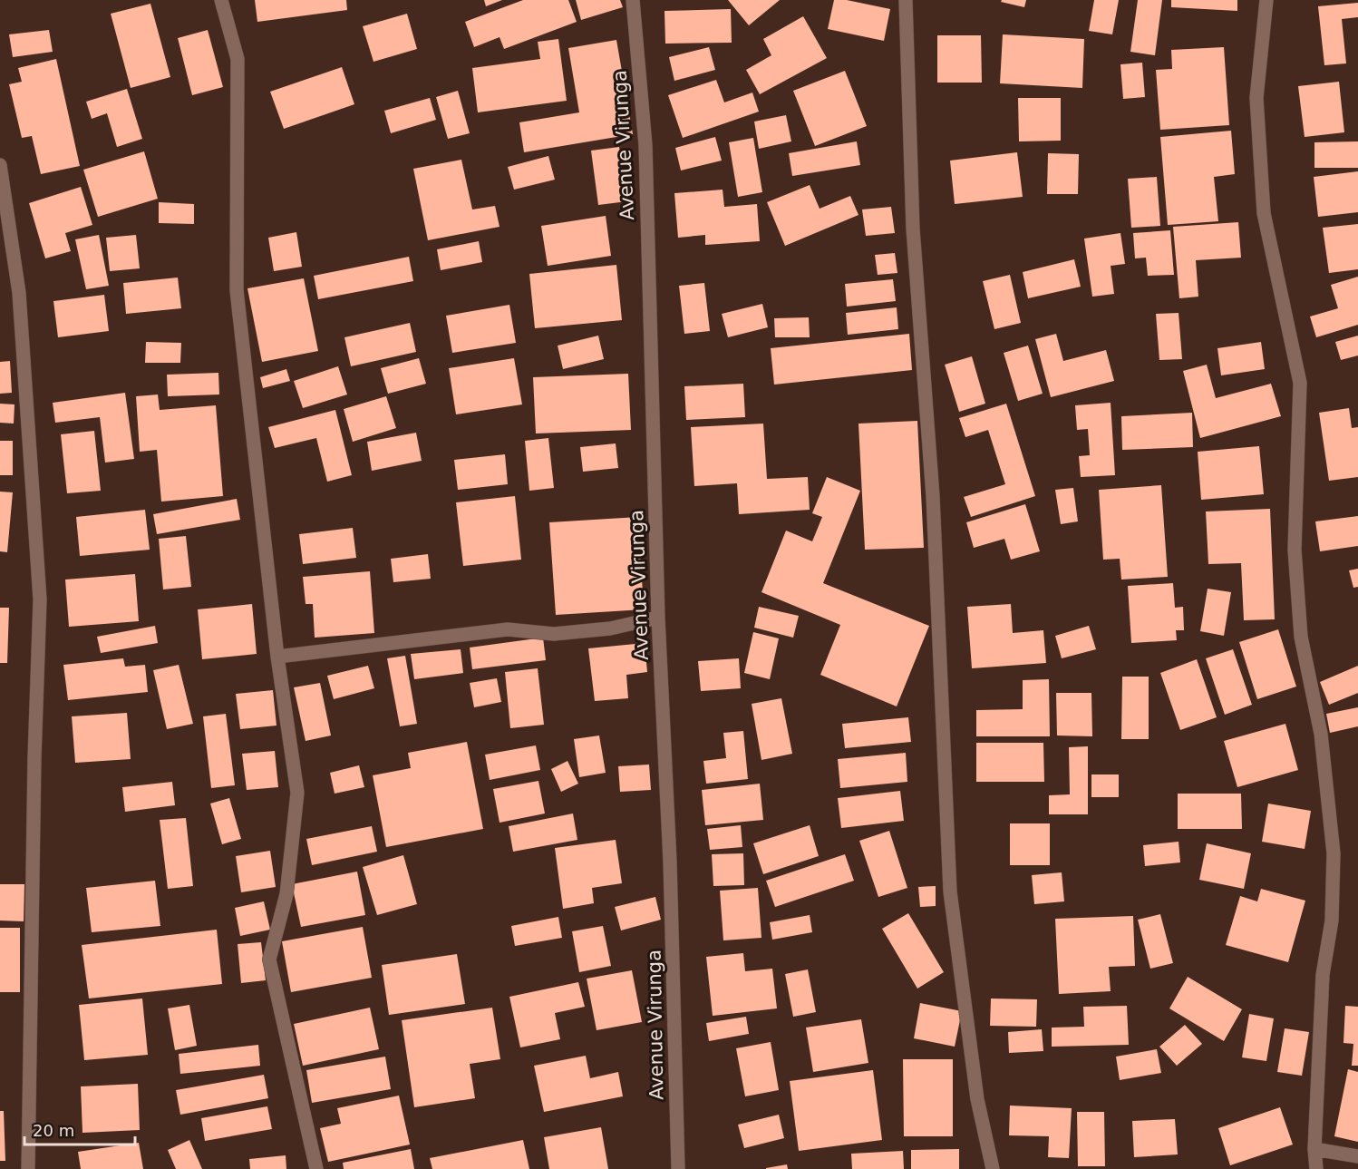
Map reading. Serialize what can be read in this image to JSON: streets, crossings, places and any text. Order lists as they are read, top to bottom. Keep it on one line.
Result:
{"streets":{"street":["Avenue Virunga"]},"scale_bar":"20 m"}
